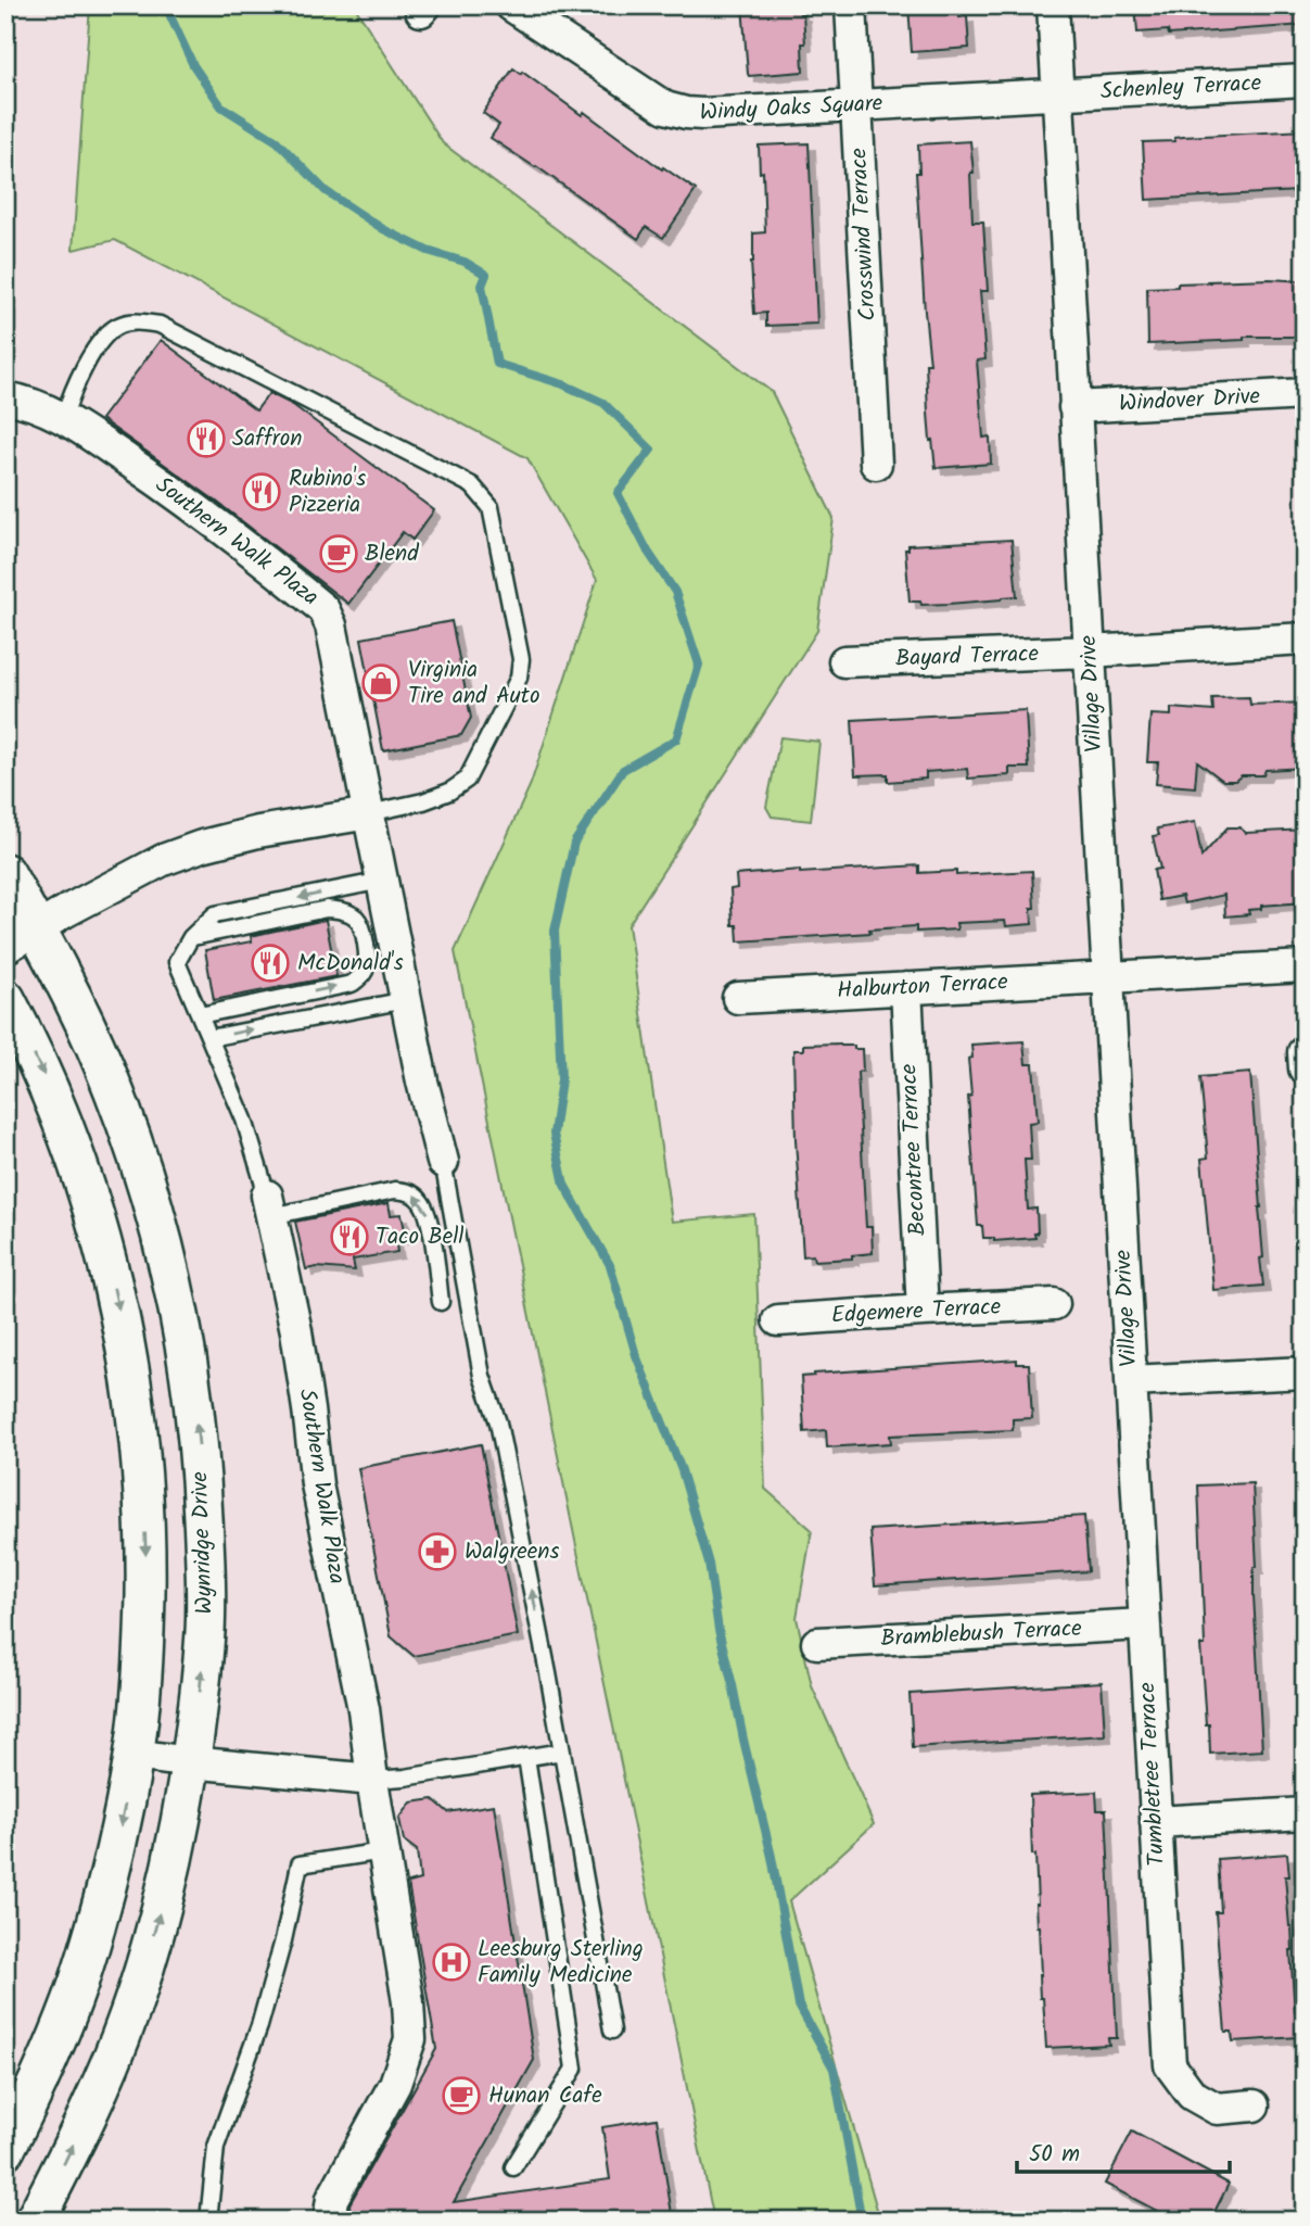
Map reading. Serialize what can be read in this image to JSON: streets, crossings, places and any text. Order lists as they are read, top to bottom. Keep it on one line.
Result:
{"streets":{"street":["Schenley Terrace","Windy Oaks Square","Crosswind Terrace","Windover Drive","Southern Walk Plaza","Bayard Terrace","Village Drive","Halburton Terrace","Becontree Terrace","Edgemere Terrace","Wynridge Drive","Bramblebush Terrace","Tumbletree Terrace"]},"crossings":[["Schenley Terrace","Windy Oaks Square"],["Schenley Terrace","Village Drive"],["Windy Oaks Square","Crosswind Terrace"],["Windy Oaks Square","Village Drive"],["Windover Drive","Village Drive"],["Bayard Terrace","Village Drive"],["Village Drive","Halburton Terrace"],["Village Drive","Tumbletree Terrace"],["Halburton Terrace","Becontree Terrace"],["Becontree Terrace","Edgemere Terrace"],["Bramblebush Terrace","Tumbletree Terrace"]],"places":{"restaurant":["Saffron","Rubino's Pizzeria","McDonald's","Taco Bell"],"cafe":["Blend","Hunan Cafe"],"shop":["Virginia Tire and Auto"],"pharmacy":["Walgreens"],"hospital":["Leesburg Sterling Family Medicine"]},"scale_bar":"50 m"}
